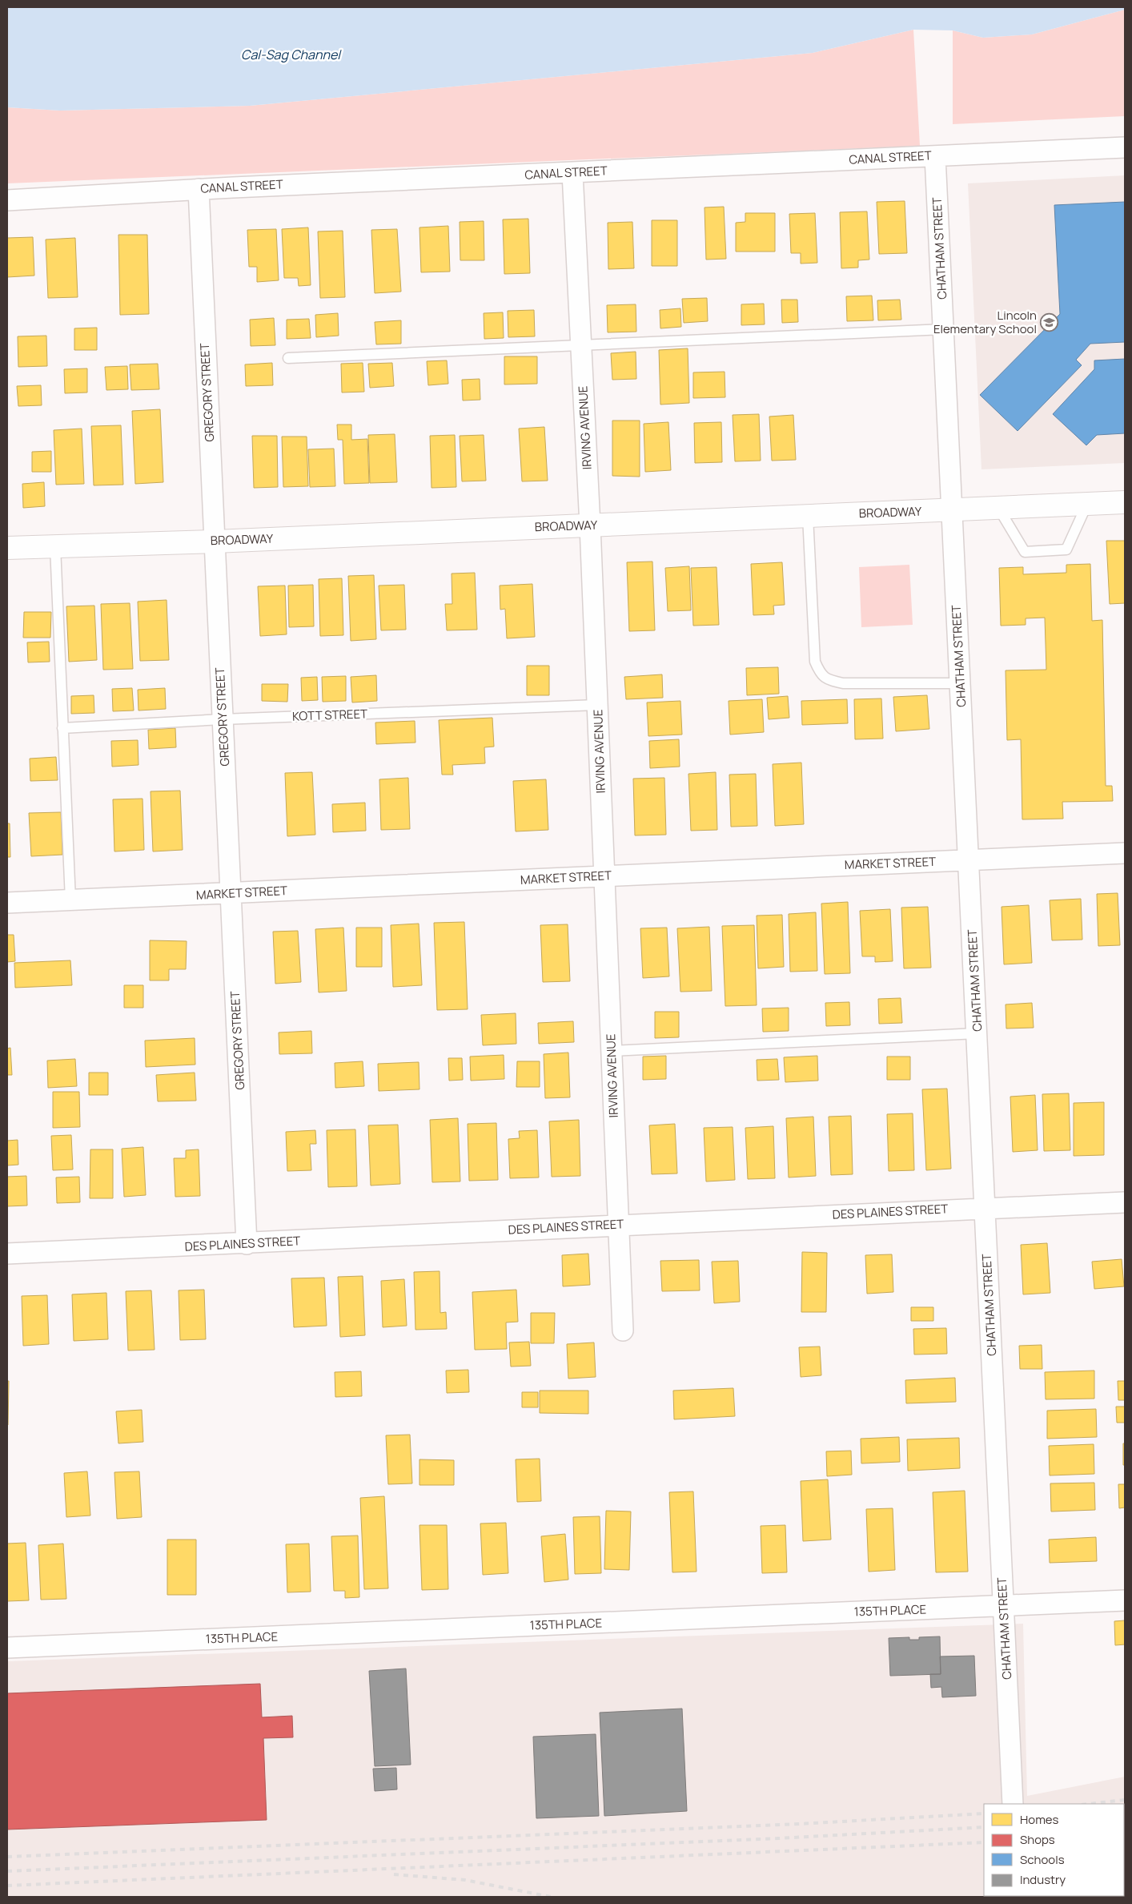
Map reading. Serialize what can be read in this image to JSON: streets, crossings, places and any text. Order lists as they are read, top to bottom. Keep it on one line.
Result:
{"streets":{"street":["CANAL STREET","CHATHAM STREET","GREGORY STREET","IRVING AVENUE","BROADWAY","MARKET STREET","DES PLAINES STREET","135TH PLACE"],"lane":["KOTT STREET"]},"crossings":[["CANAL STREET","CHATHAM STREET"],["CANAL STREET","GREGORY STREET"],["CANAL STREET","IRVING AVENUE"],["CHATHAM STREET","BROADWAY"],["CHATHAM STREET","MARKET STREET"],["CHATHAM STREET","DES PLAINES STREET"],["CHATHAM STREET","135TH PLACE"],["GREGORY STREET","BROADWAY"],["GREGORY STREET","KOTT STREET"],["GREGORY STREET","MARKET STREET"],["GREGORY STREET","DES PLAINES STREET"],["IRVING AVENUE","BROADWAY"],["IRVING AVENUE","KOTT STREET"],["IRVING AVENUE","MARKET STREET"],["IRVING AVENUE","DES PLAINES STREET"]],"water":["Cal-Sag Channel"],"places":{"school or university":["Lincoln Elementary School"]},"legend":["Homes","Shops","Schools","Industry"]}
